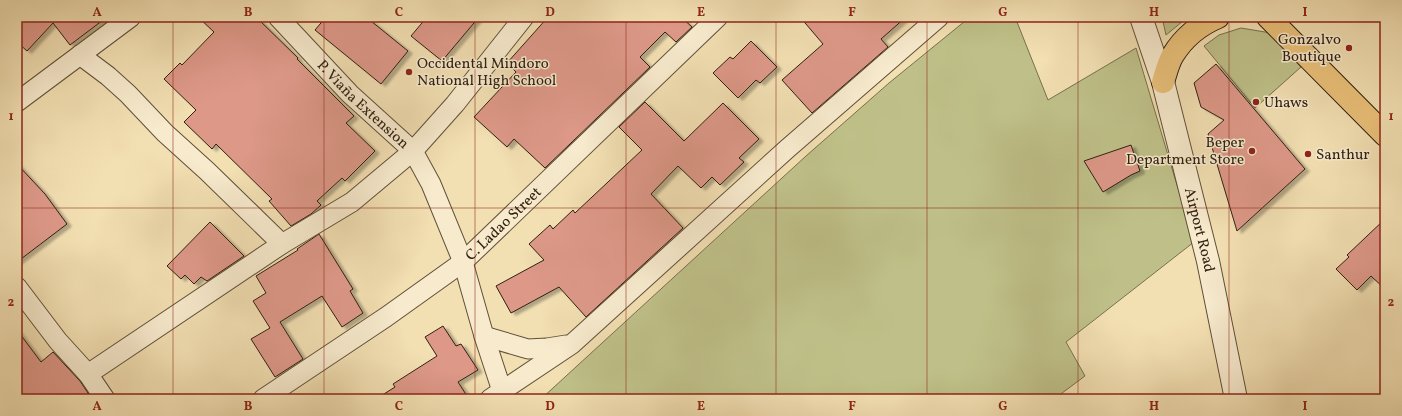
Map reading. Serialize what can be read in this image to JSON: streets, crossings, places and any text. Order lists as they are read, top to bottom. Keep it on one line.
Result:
{"streets":{"street":["P. Viaña Extension","C. Ladao Street","Airport Road"]},"places":["Gonzalvo Boutique","Occidental Mindoro National High School","Uhaws","Beper Department Store","Santhur"],"grid":{"columns":["A","B","C","D","E","F","G","H","I"],"rows":["1","2"]}}
